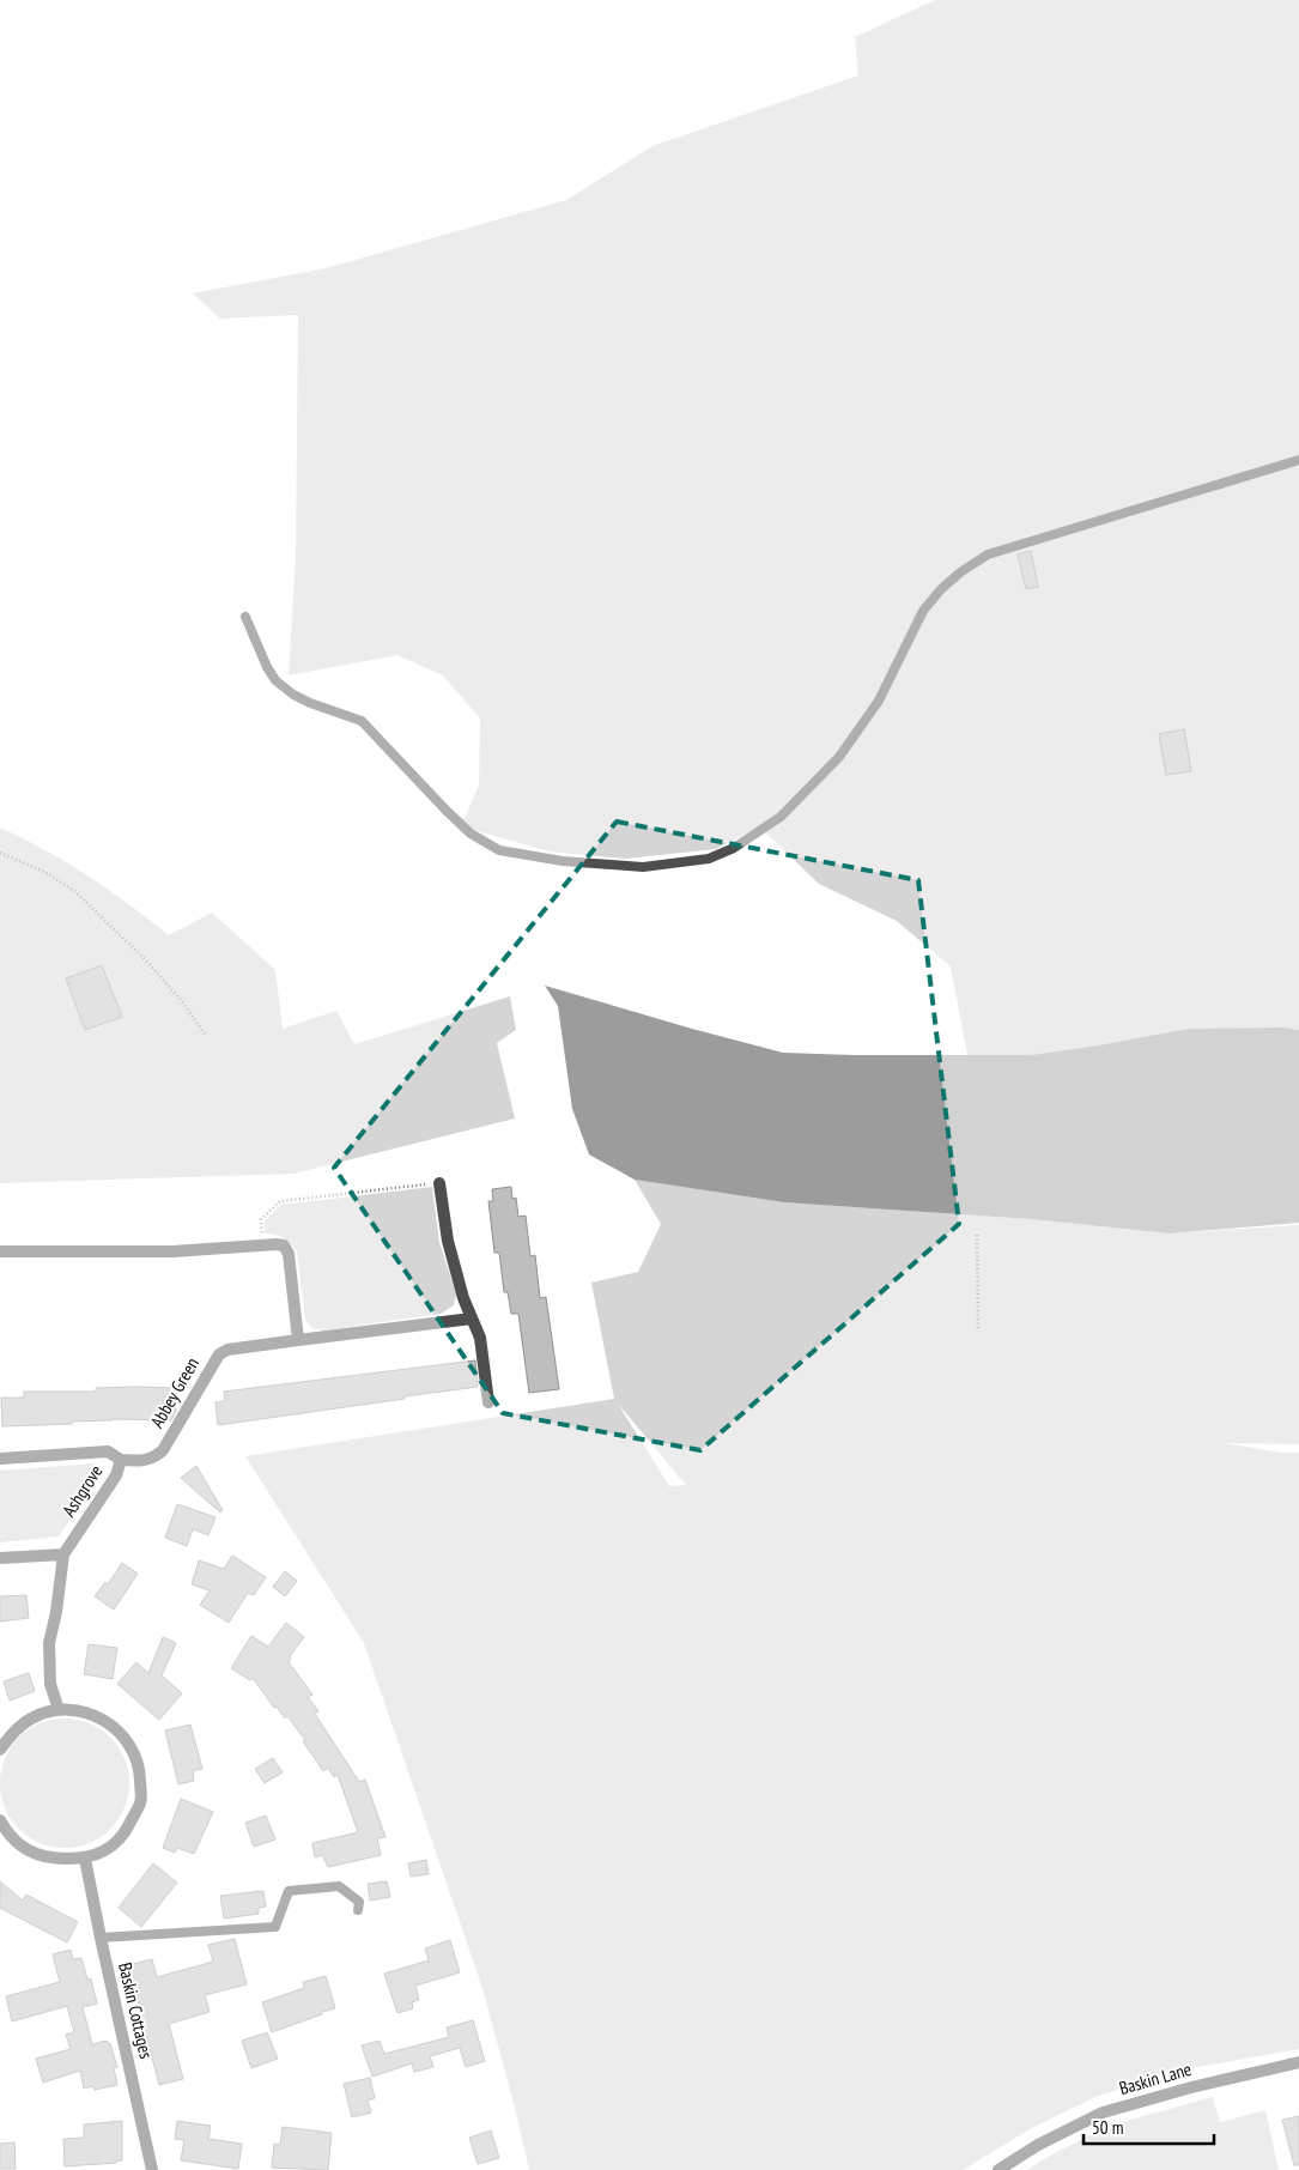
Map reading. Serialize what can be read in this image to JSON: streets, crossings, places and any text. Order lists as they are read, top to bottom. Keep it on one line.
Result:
{"streets":{"street":["Abbey Green","Ashgrove","Baskin Cottages","Baskin Lane"]},"crossings":[["Abbey Green","Ashgrove"]],"scale_bar":"50 m"}
